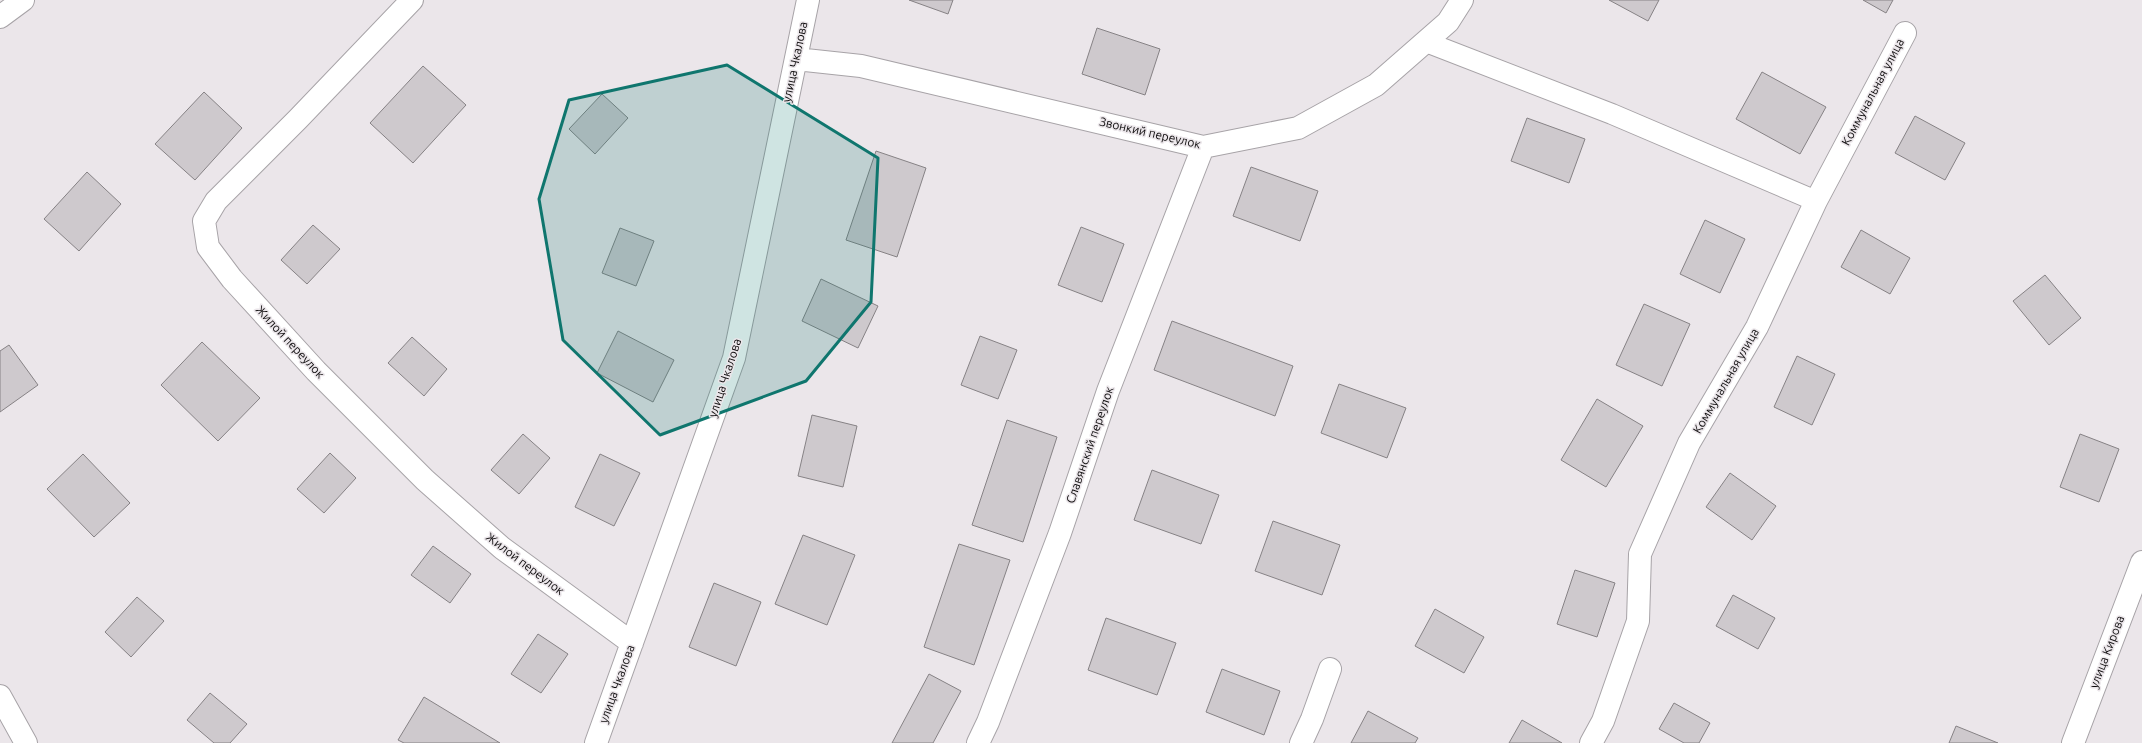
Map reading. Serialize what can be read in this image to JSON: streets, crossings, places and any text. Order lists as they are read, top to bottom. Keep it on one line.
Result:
{"streets":{"street":["улица Чкалова","Коммунальная улица","Звонкий переулок","Жилой переулок","Славянский переулок","улица Кирова"]},"crossings":[["улица Чкалова","Звонкий переулок"],["улица Чкалова","Жилой переулок"],["Звонкий переулок","Славянский переулок"]]}
